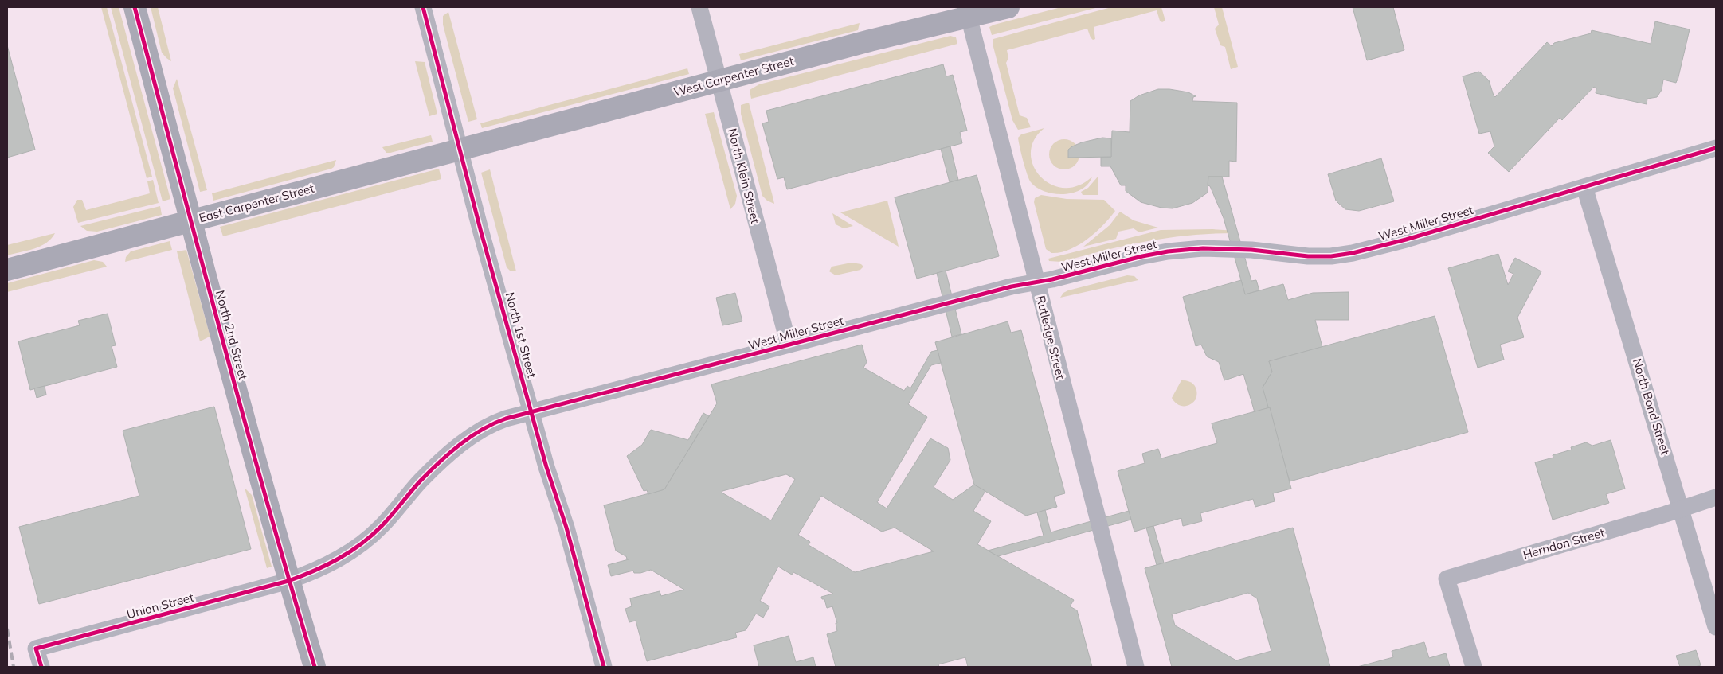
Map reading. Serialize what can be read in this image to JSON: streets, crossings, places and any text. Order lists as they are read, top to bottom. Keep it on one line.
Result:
{"streets":{"street":["West Carpenter Street","North Klein Street","East Carpenter Street","West Miller Street","North 2nd Street","North 1st Street","Rutledge Street","North Bond Street","Herndon Street","Union Street"]},"crossings":[["West Carpenter Street","North Klein Street"],["West Carpenter Street","East Carpenter Street"],["West Carpenter Street","North 1st Street"],["West Carpenter Street","Rutledge Street"],["North Klein Street","West Miller Street"],["East Carpenter Street","North 2nd Street"],["East Carpenter Street","North 1st Street"],["West Miller Street","North 2nd Street"],["West Miller Street","North 1st Street"],["West Miller Street","Rutledge Street"],["West Miller Street","North Bond Street"],["West Miller Street","Union Street"],["North 2nd Street","Union Street"],["North Bond Street","Herndon Street"]]}
